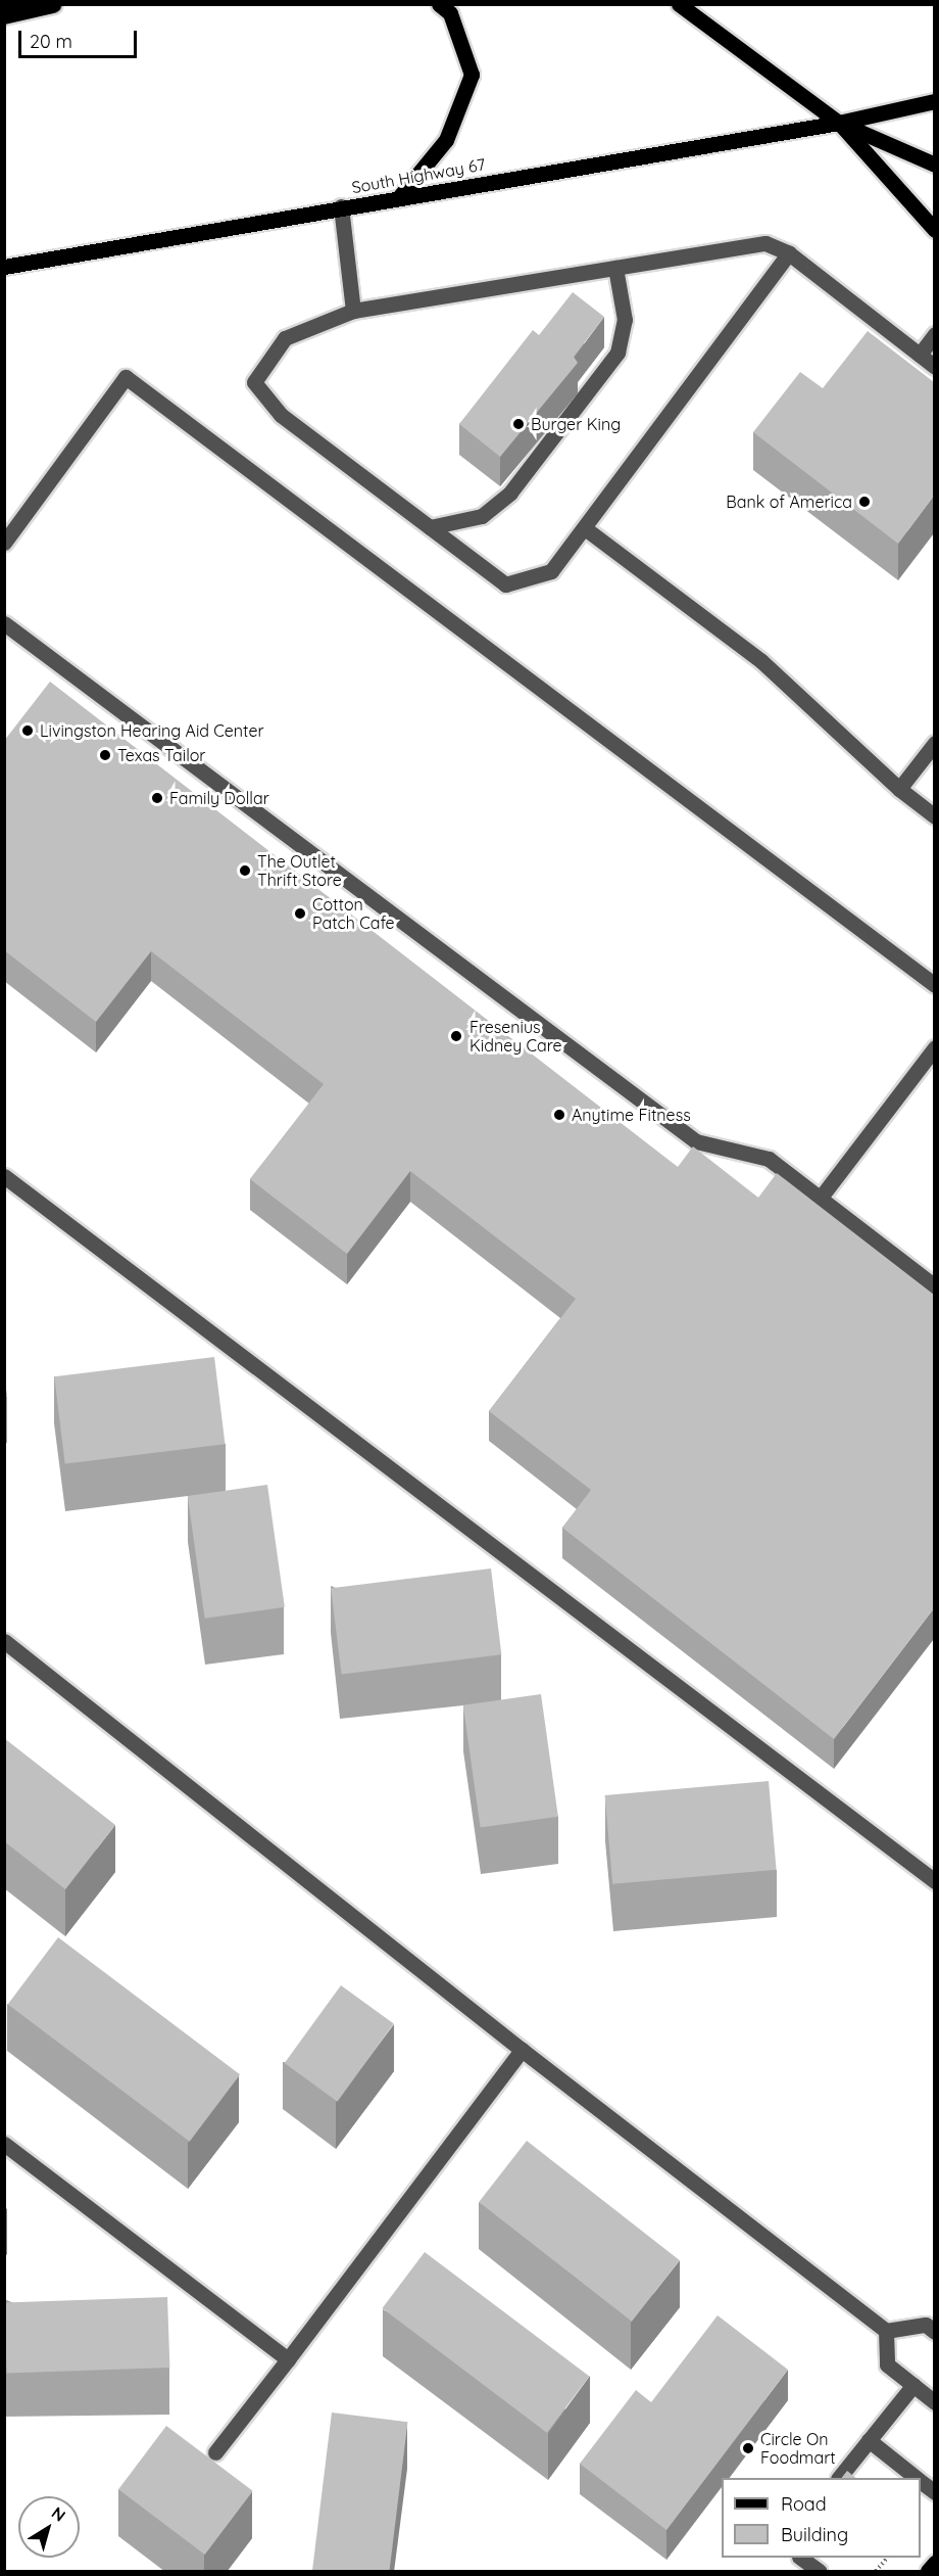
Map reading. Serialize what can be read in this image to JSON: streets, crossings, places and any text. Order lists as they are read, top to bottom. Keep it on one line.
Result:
{"streets":{"main road":["South Highway 67"]},"places":["Burger King","Bank of America","Livingston Hearing Aid Center","Texas Tailor","Family Dollar","The Outlet Thrift Store","Cotton Patch Cafe","Fresenius Kidney Care","Anytime Fitness","Circle On Foodmart"],"legend":["Road","Building"],"scale_bar":"20 m","north":"top right"}
